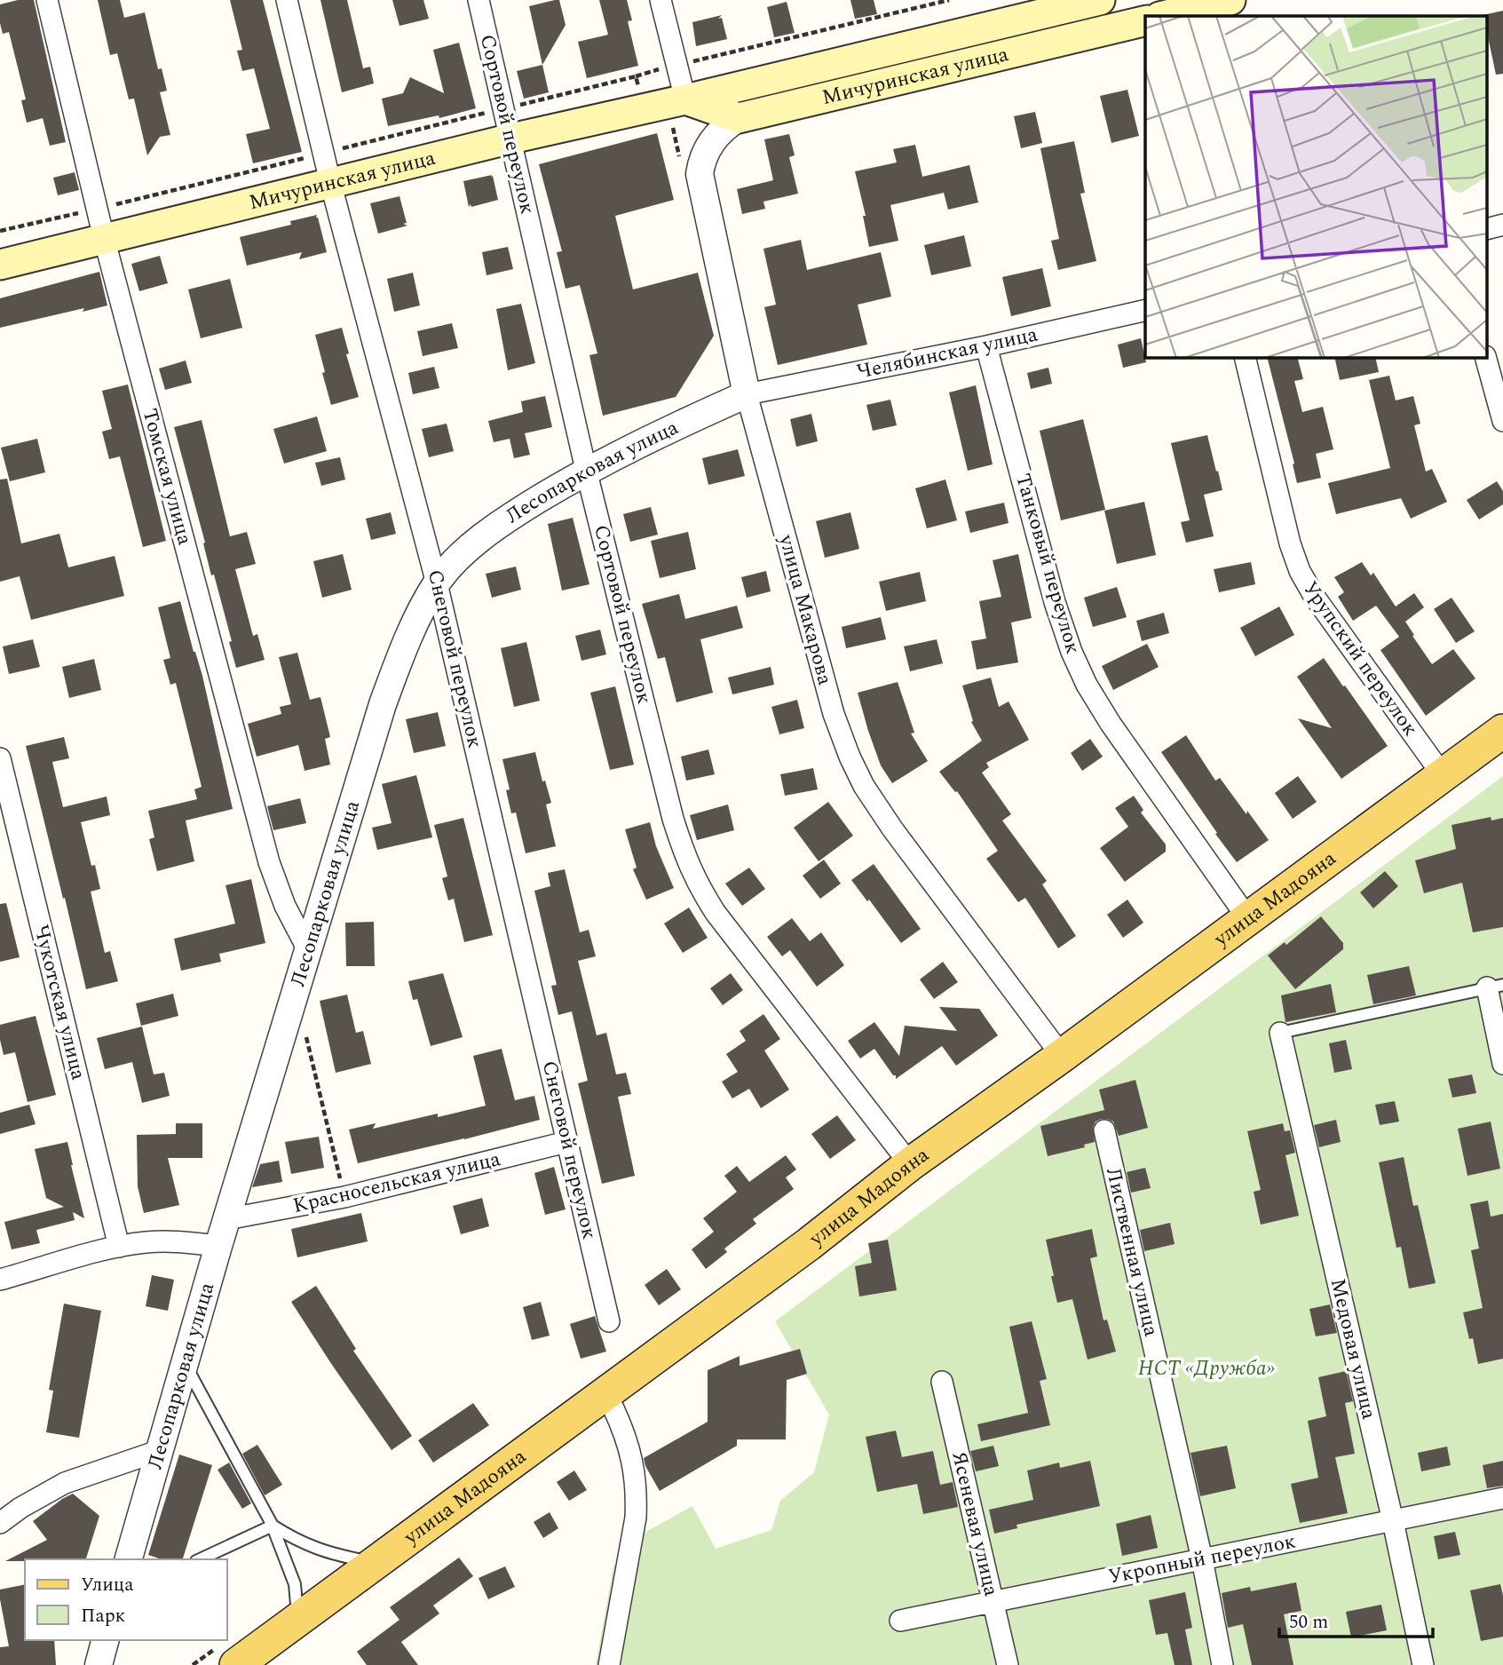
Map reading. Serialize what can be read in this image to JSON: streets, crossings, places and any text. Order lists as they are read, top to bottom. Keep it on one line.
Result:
{"streets":{"main road":["Мичуринская улица","улица Мадояна"],"street":["Сортовой переулок","Челябинская улица","Лесопарковая улица","Томская улица","Танковый переулок","улица Макарова","Снеговой переулок","Урупский переулок","Чукотская улица","Красносельская улица","Лиственная улица","Медовая улица","Ясеневая улица","Укропный переулок"]},"crossings":[["Мичуринская улица","Сортовой переулок"],["Мичуринская улица","Томская улица"],["Мичуринская улица","улица Макарова"],["Мичуринская улица","Снеговой переулок"],["Сортовой переулок","Лесопарковая улица"],["Сортовой переулок","улица Мадояна"],["Челябинская улица","Лесопарковая улица"],["Челябинская улица","Танковый переулок"],["Челябинская улица","улица Макарова"],["Лесопарковая улица","Томская улица"],["Лесопарковая улица","улица Макарова"],["Лесопарковая улица","Снеговой переулок"],["Лесопарковая улица","Красносельская улица"],["Танковый переулок","улица Мадояна"],["улица Макарова","улица Мадояна"],["Снеговой переулок","Красносельская улица"],["Урупский переулок","улица Мадояна"],["Лиственная улица","Укропный переулок"],["Медовая улица","Укропный переулок"],["Ясеневая улица","Укропный переулок"]],"parks":["НСТ «Дружба»"],"legend":["Улица","Парк"],"scale_bar":"50 m"}
